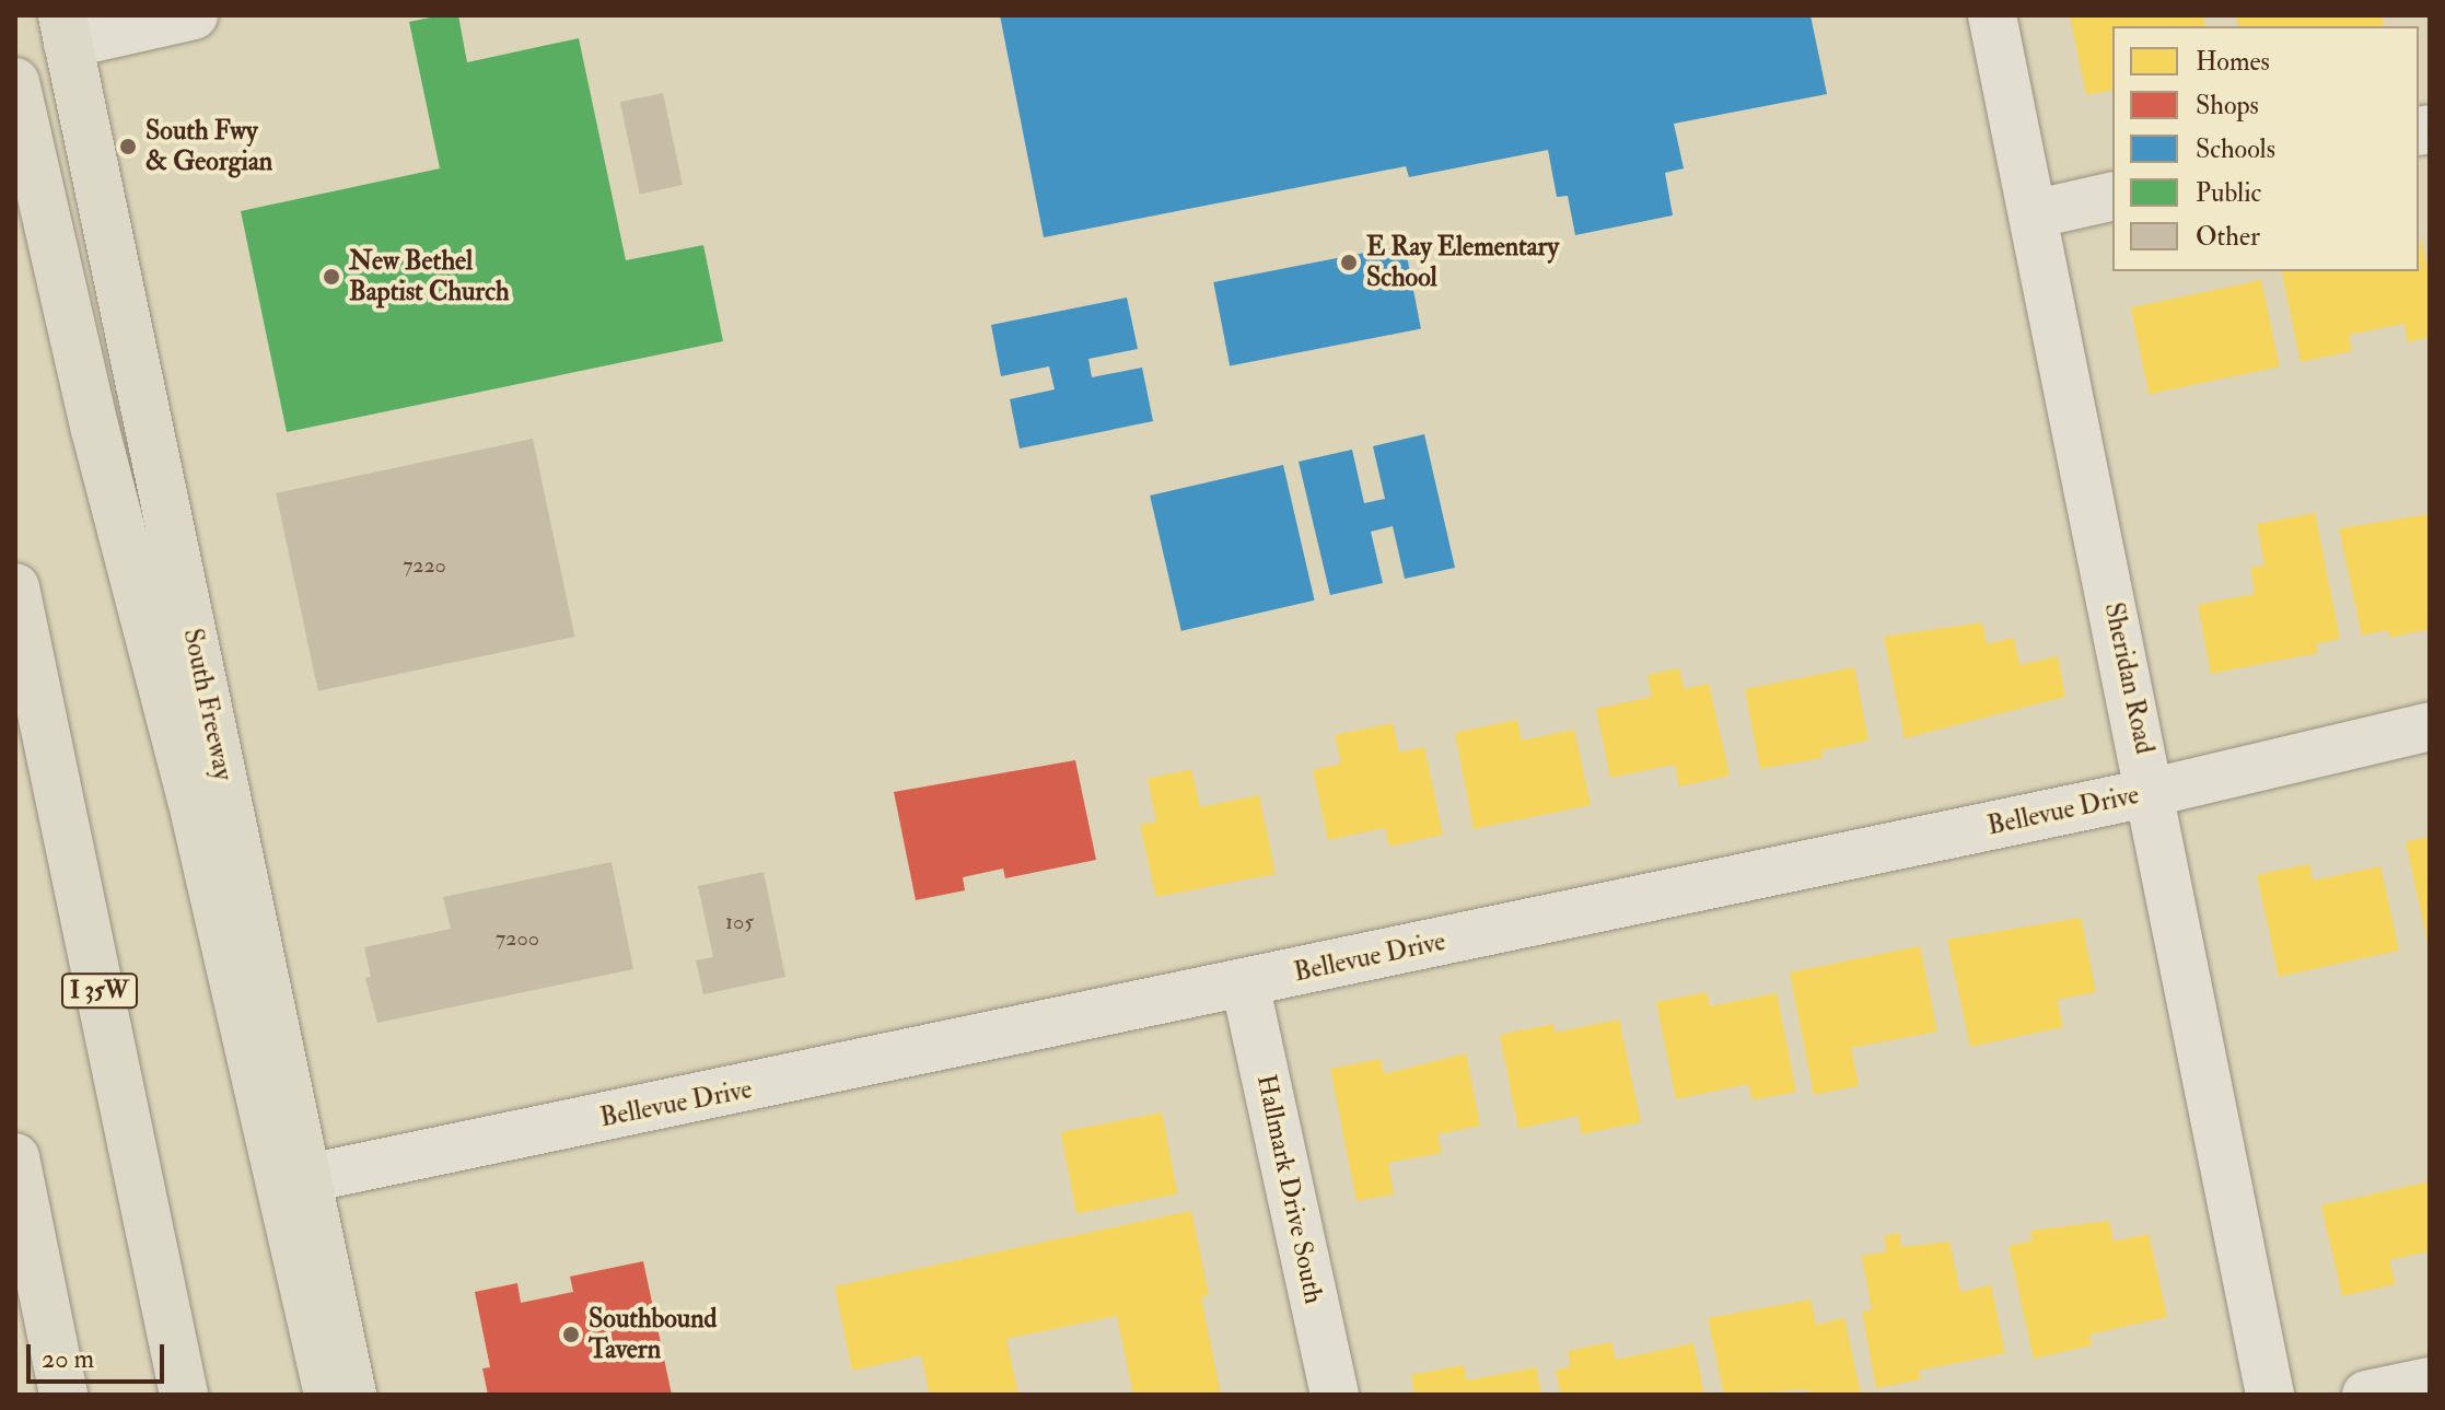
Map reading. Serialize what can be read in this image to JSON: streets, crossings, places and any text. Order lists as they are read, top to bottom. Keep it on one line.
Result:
{"streets":{"main road":["South Freeway","I 35W"],"street":["Sheridan Road","Bellevue Drive","Hallmark Drive South"]},"crossings":[["Sheridan Road","Bellevue Drive"],["South Freeway","Bellevue Drive"],["Bellevue Drive","Hallmark Drive South"]],"places":["South Fwy & Georgian","E Ray Elementary School","New Bethel Baptist Church","Southbound Tavern"],"house_numbers":["7220","105","7200"],"legend":["Homes","Shops","Schools","Public","Other"],"scale_bar":"20 m"}
